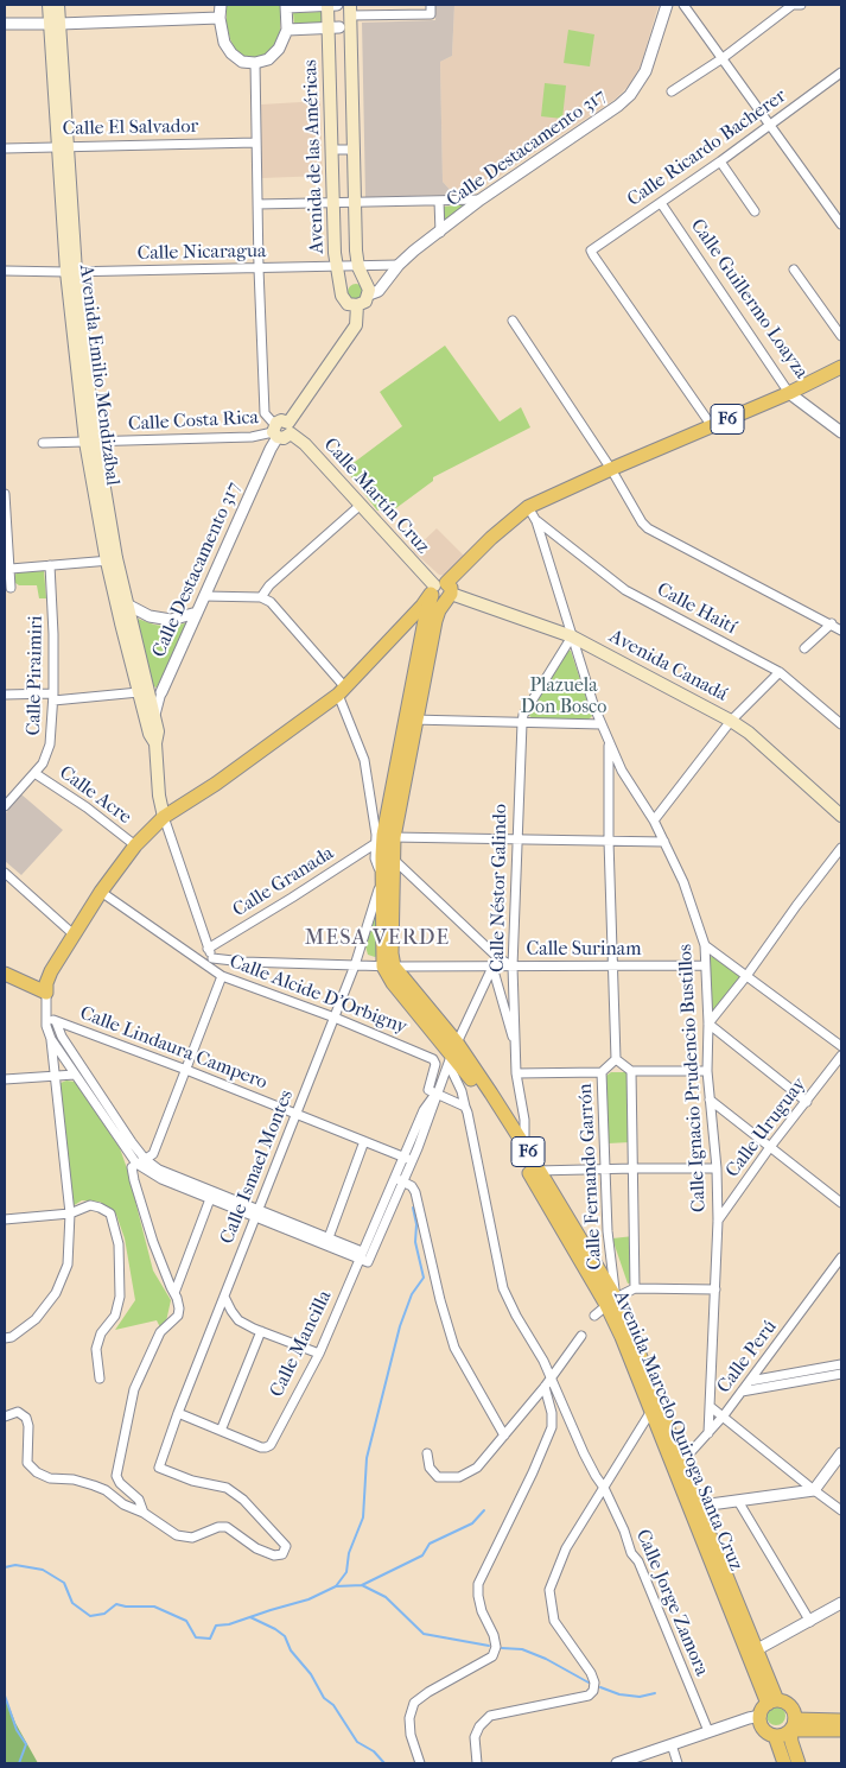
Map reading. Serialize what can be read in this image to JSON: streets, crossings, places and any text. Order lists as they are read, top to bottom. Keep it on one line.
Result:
{"streets":{"main road":["Avenida de las Américas","Avenida Emilio Mendizábal","F6","Calle Martín Cruz","Avenida Canadá","Avenida Marcelo Quiroga Santa Cruz"],"street":["Calle El Salvador","Calle Destacamento 317","Calle Ricardo Bacherer","Calle Nicaragua","Calle Guillermo Loayza","Calle Costa Rica","Calle Haití","Calle Piraimiri","Calle Acre","Calle Granada","Calle Néstor Galindo","Calle Surinam","Calle Alcide D'Orbigny","Calle Lindaura Campero","Calle Ignacio Prudencio Bustillos","Calle Uruguay","Calle Ismael Montes","Calle Fernando Garrón","Calle Mancilla","Calle Perú","Calle Jorge Zamora"]},"crossings":[["Calle El Salvador","Avenida Emilio Mendizábal"],["Calle Destacamento 317","Avenida de las Américas"],["Calle Destacamento 317","Calle Nicaragua"],["Calle Destacamento 317","Avenida Emilio Mendizábal"],["Calle Destacamento 317","Calle Costa Rica"],["Calle Ricardo Bacherer","Calle Guillermo Loayza"],["Calle Ricardo Bacherer","F6"],["Avenida de las Américas","Calle Nicaragua"],["Calle Nicaragua","Avenida Emilio Mendizábal"],["Calle Guillermo Loayza","F6"],["Avenida Emilio Mendizábal","Calle Costa Rica"],["Avenida Emilio Mendizábal","Calle Granada"],["Avenida Emilio Mendizábal","Calle Surinam"],["F6","Calle Martín Cruz"],["F6","Avenida Canadá"],["F6","Calle Granada"],["F6","Calle Surinam"],["F6","Calle Ignacio Prudencio Bustillos"],["F6","Calle Ismael Montes"],["F6","Avenida Marcelo Quiroga Santa Cruz"],["Calle Martín Cruz","Avenida Canadá"],["Calle Haití","Calle Ignacio Prudencio Bustillos"],["Avenida Canadá","Calle Néstor Galindo"],["Avenida Canadá","Calle Ignacio Prudencio Bustillos"],["Calle Piraimiri","Calle Acre"],["Calle Néstor Galindo","Calle Surinam"],["Calle Néstor Galindo","Calle Ignacio Prudencio Bustillos"],["Calle Néstor Galindo","Avenida Marcelo Quiroga Santa Cruz"],["Calle Surinam","Calle Ignacio Prudencio Bustillos"],["Calle Surinam","Calle Ismael Montes"],["Calle Surinam","Calle Mancilla"],["Calle Surinam","Avenida Marcelo Quiroga Santa Cruz"],["Calle Alcide D'Orbigny","Calle Ismael Montes"],["Calle Alcide D'Orbigny","Calle Mancilla"],["Calle Lindaura Campero","Calle Ismael Montes"],["Calle Lindaura Campero","Calle Mancilla"],["Calle Ignacio Prudencio Bustillos","Calle Uruguay"],["Calle Ignacio Prudencio Bustillos","Calle Perú"],["Calle Fernando Garrón","Avenida Marcelo Quiroga Santa Cruz"],["Calle Mancilla","Avenida Marcelo Quiroga Santa Cruz"],["Calle Mancilla","Calle Jorge Zamora"],["Calle Perú","Avenida Marcelo Quiroga Santa Cruz"],["Avenida Marcelo Quiroga Santa Cruz","Calle Jorge Zamora"]],"districts":["MESA VERDE"],"parks":["Plazuela Don Bosco"]}
